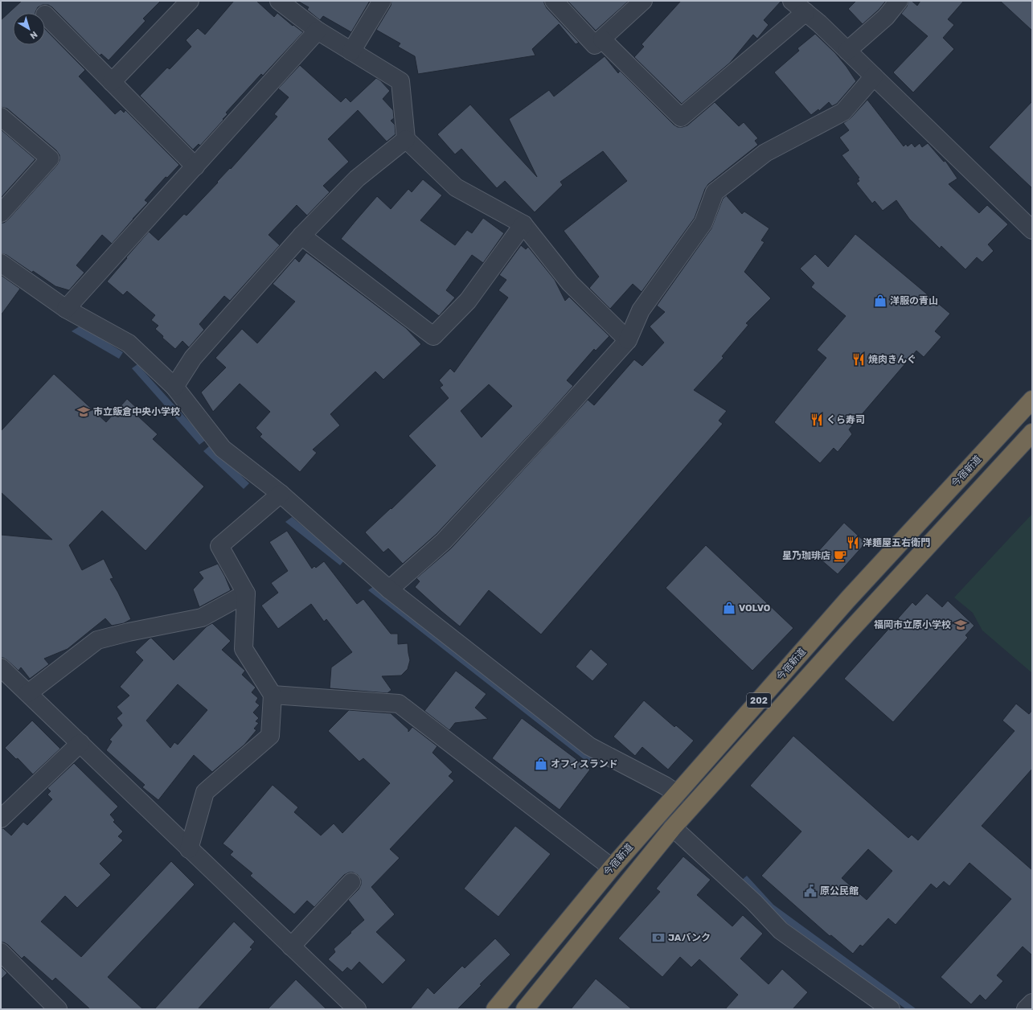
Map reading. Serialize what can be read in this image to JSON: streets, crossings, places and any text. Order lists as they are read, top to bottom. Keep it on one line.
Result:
{"streets":{"highway":["今宿新道","202"]},"places":{"shop":["洋服の青山","VOLVO","オフィスランド"],"restaurant":["焼肉きんぐ","くら寿司","洋麺屋五右衛門"],"school or university":["市立飯倉中央小学校","福岡市立原小学校"],"cafe":["星乃珈琲店"],"public building":["原公民館"],"bank":["JAバンク"]},"north":"bottom right"}
